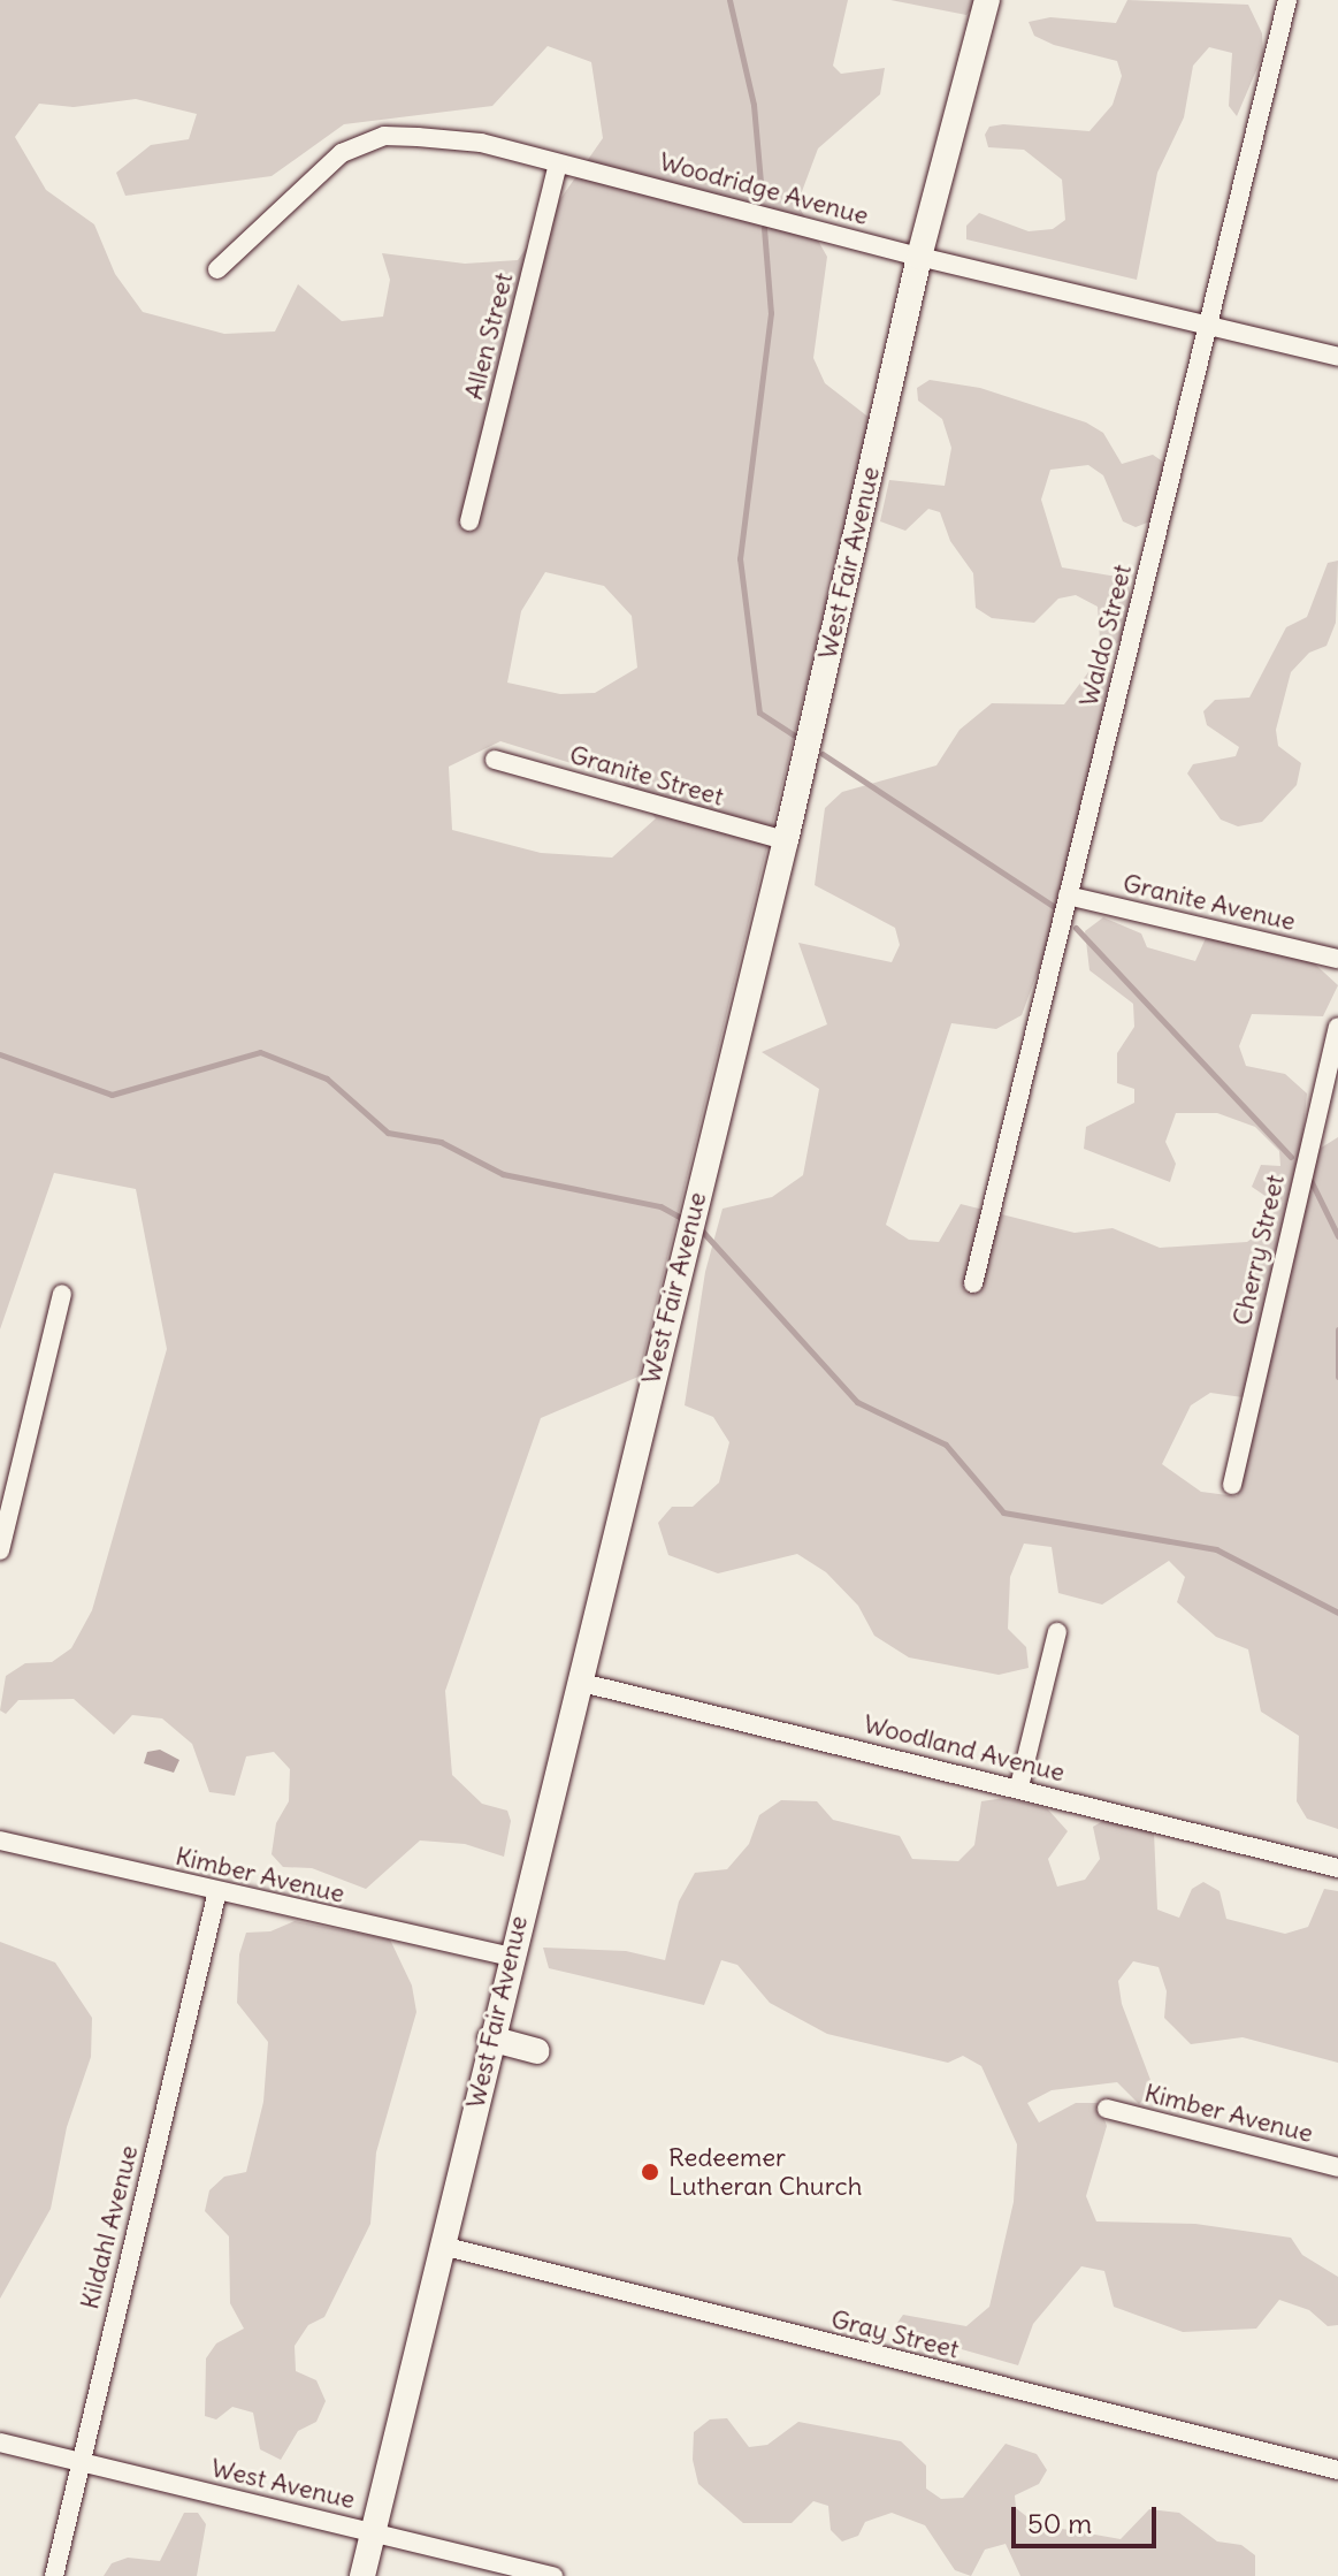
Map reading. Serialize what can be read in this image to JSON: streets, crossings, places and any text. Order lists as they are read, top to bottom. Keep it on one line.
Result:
{"streets":{"street":["Woodridge Avenue","Allen Street","West Fair Avenue","Waldo Street","Granite Street","Granite Avenue","Cherry Street","Woodland Avenue","Kimber Avenue","Kildahl Avenue","Gray Street","West Avenue"]},"crossings":[["Woodridge Avenue","Allen Street"],["Woodridge Avenue","West Fair Avenue"],["Woodridge Avenue","Waldo Street"],["West Fair Avenue","Granite Street"],["West Fair Avenue","Woodland Avenue"],["West Fair Avenue","Kimber Avenue"],["West Fair Avenue","Gray Street"],["West Fair Avenue","West Avenue"],["Waldo Street","Granite Avenue"],["Kimber Avenue","Kildahl Avenue"],["Kildahl Avenue","West Avenue"]],"places":["Redeemer Lutheran Church"],"scale_bar":"50 m"}
